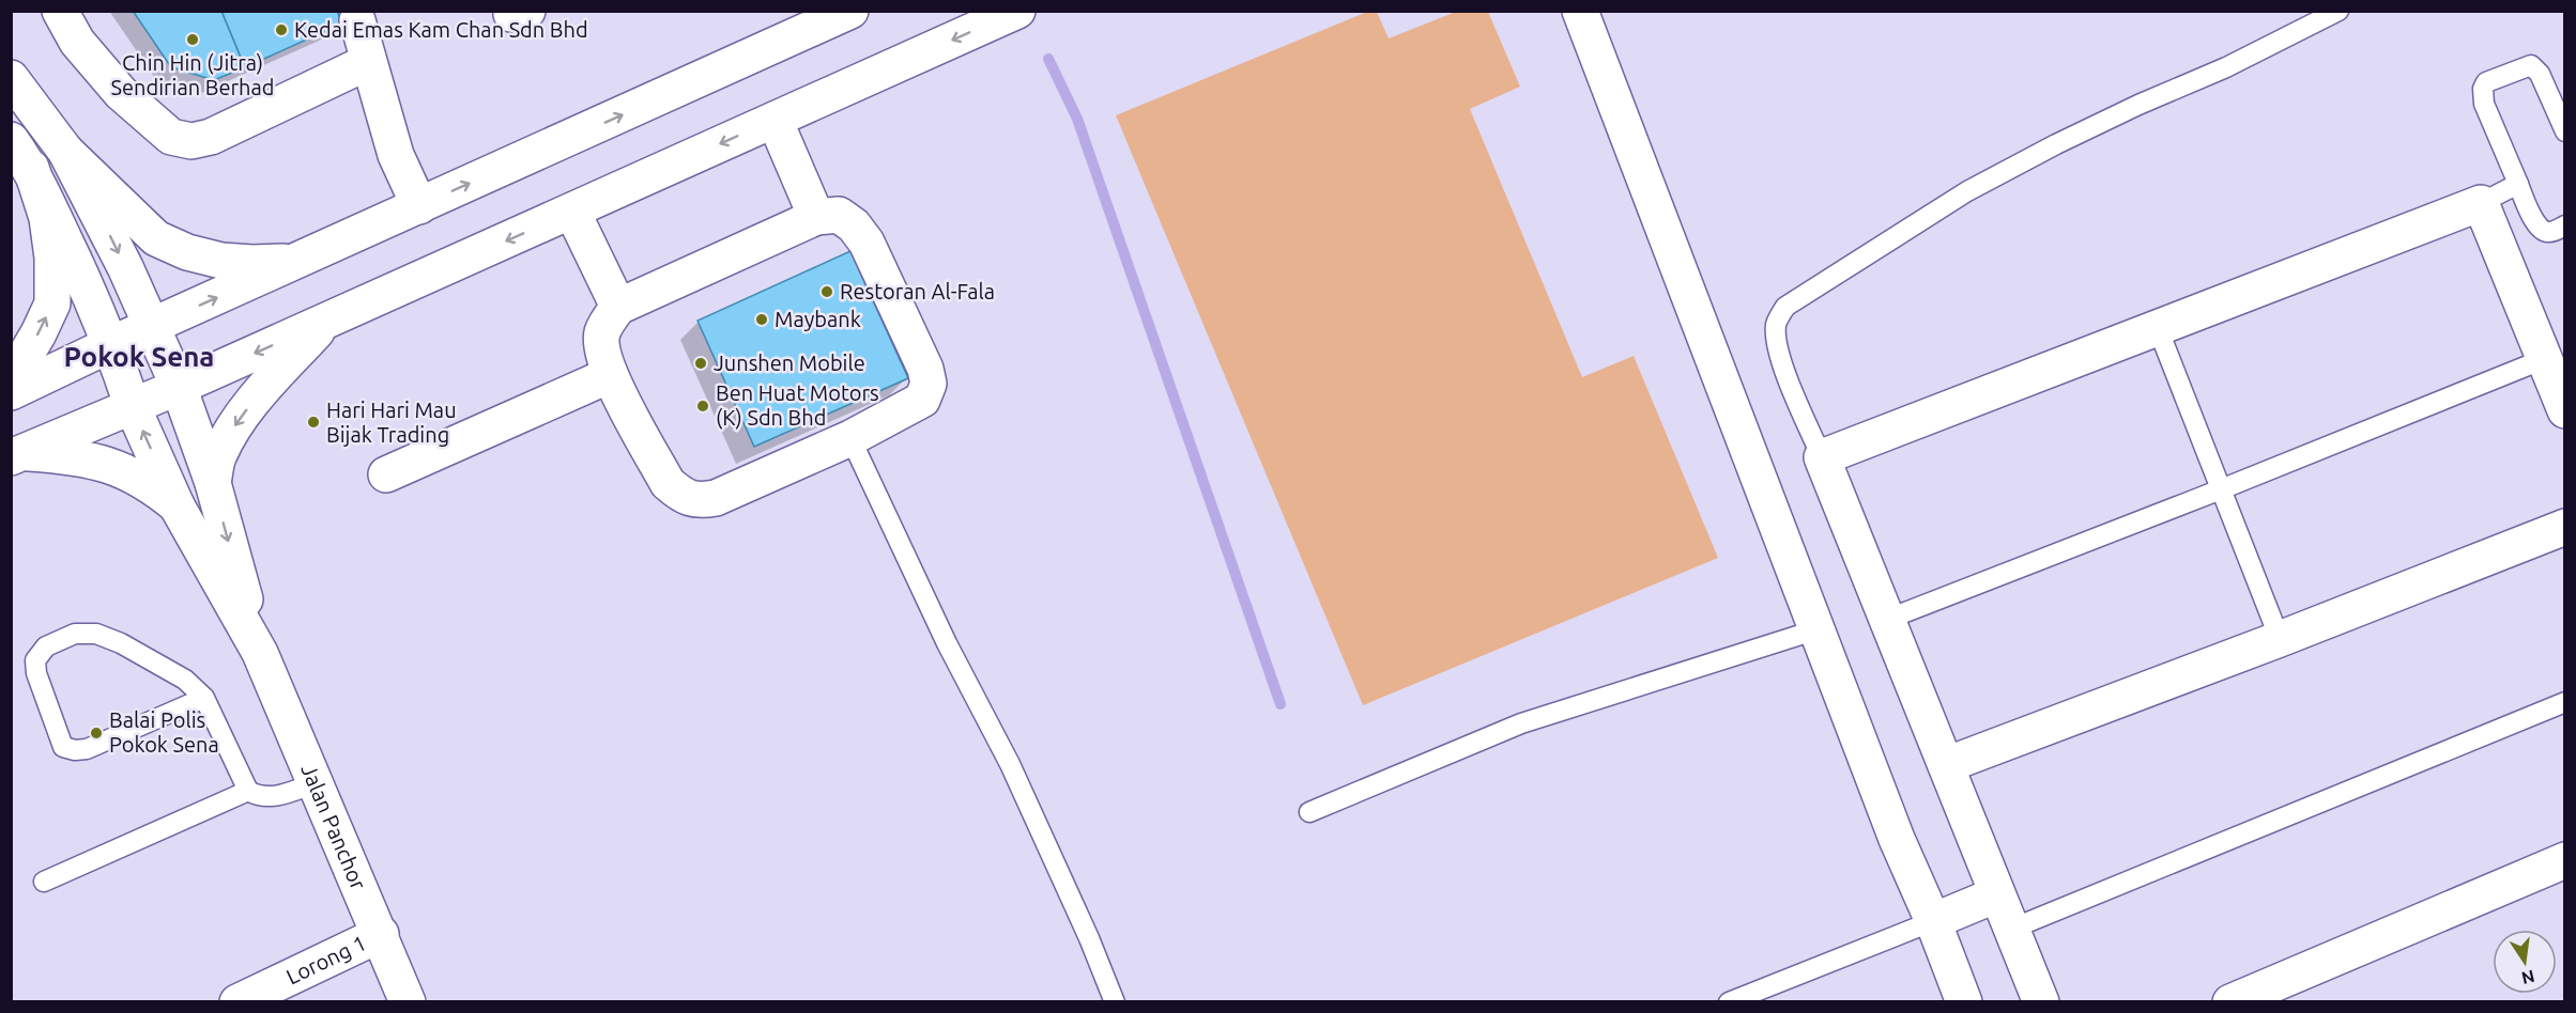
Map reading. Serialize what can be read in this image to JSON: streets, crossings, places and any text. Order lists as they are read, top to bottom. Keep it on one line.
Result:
{"streets":{"main road":["Jalan Panchor","Lorong 1"]},"crossings":[["Jalan Panchor","Lorong 1"]],"districts":["Pokok Sena"],"places":["Kedai Emas Kam Chan Sdn Bhd","Chin Hin (Jitra) Sendirian Berhad","Restoran Al-Fala","Maybank","Junshen Mobile","Ben Huat Motors (K) Sdn Bhd","Hari Hari Mau Bijak Trading","Balai Polis Pokok Sena"],"north":"bottom"}
